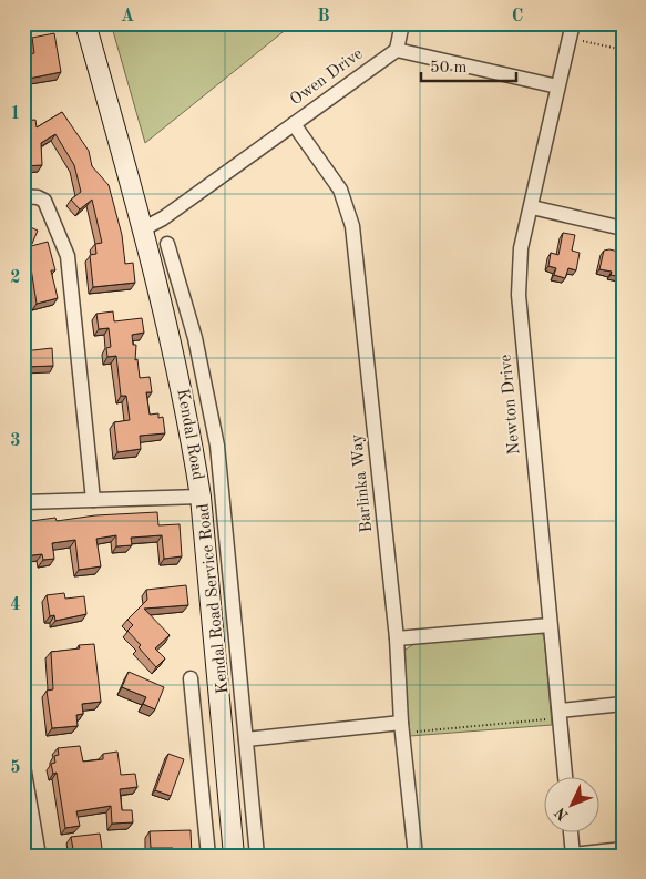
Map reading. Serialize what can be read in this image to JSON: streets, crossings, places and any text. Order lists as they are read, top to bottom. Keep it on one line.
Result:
{"streets":{"main road":["Kendal Road"],"street":["Owen Drive","Newton Drive","Barlinka Way","Kendal Road Service Road"]},"crossings":[["Owen Drive","Kendal Road"],["Owen Drive","Barlinka Way"]],"scale_bar":"50 m","north":"bottom left","grid":{"columns":["A","B","C"],"rows":["1","2","3","4","5"]}}
